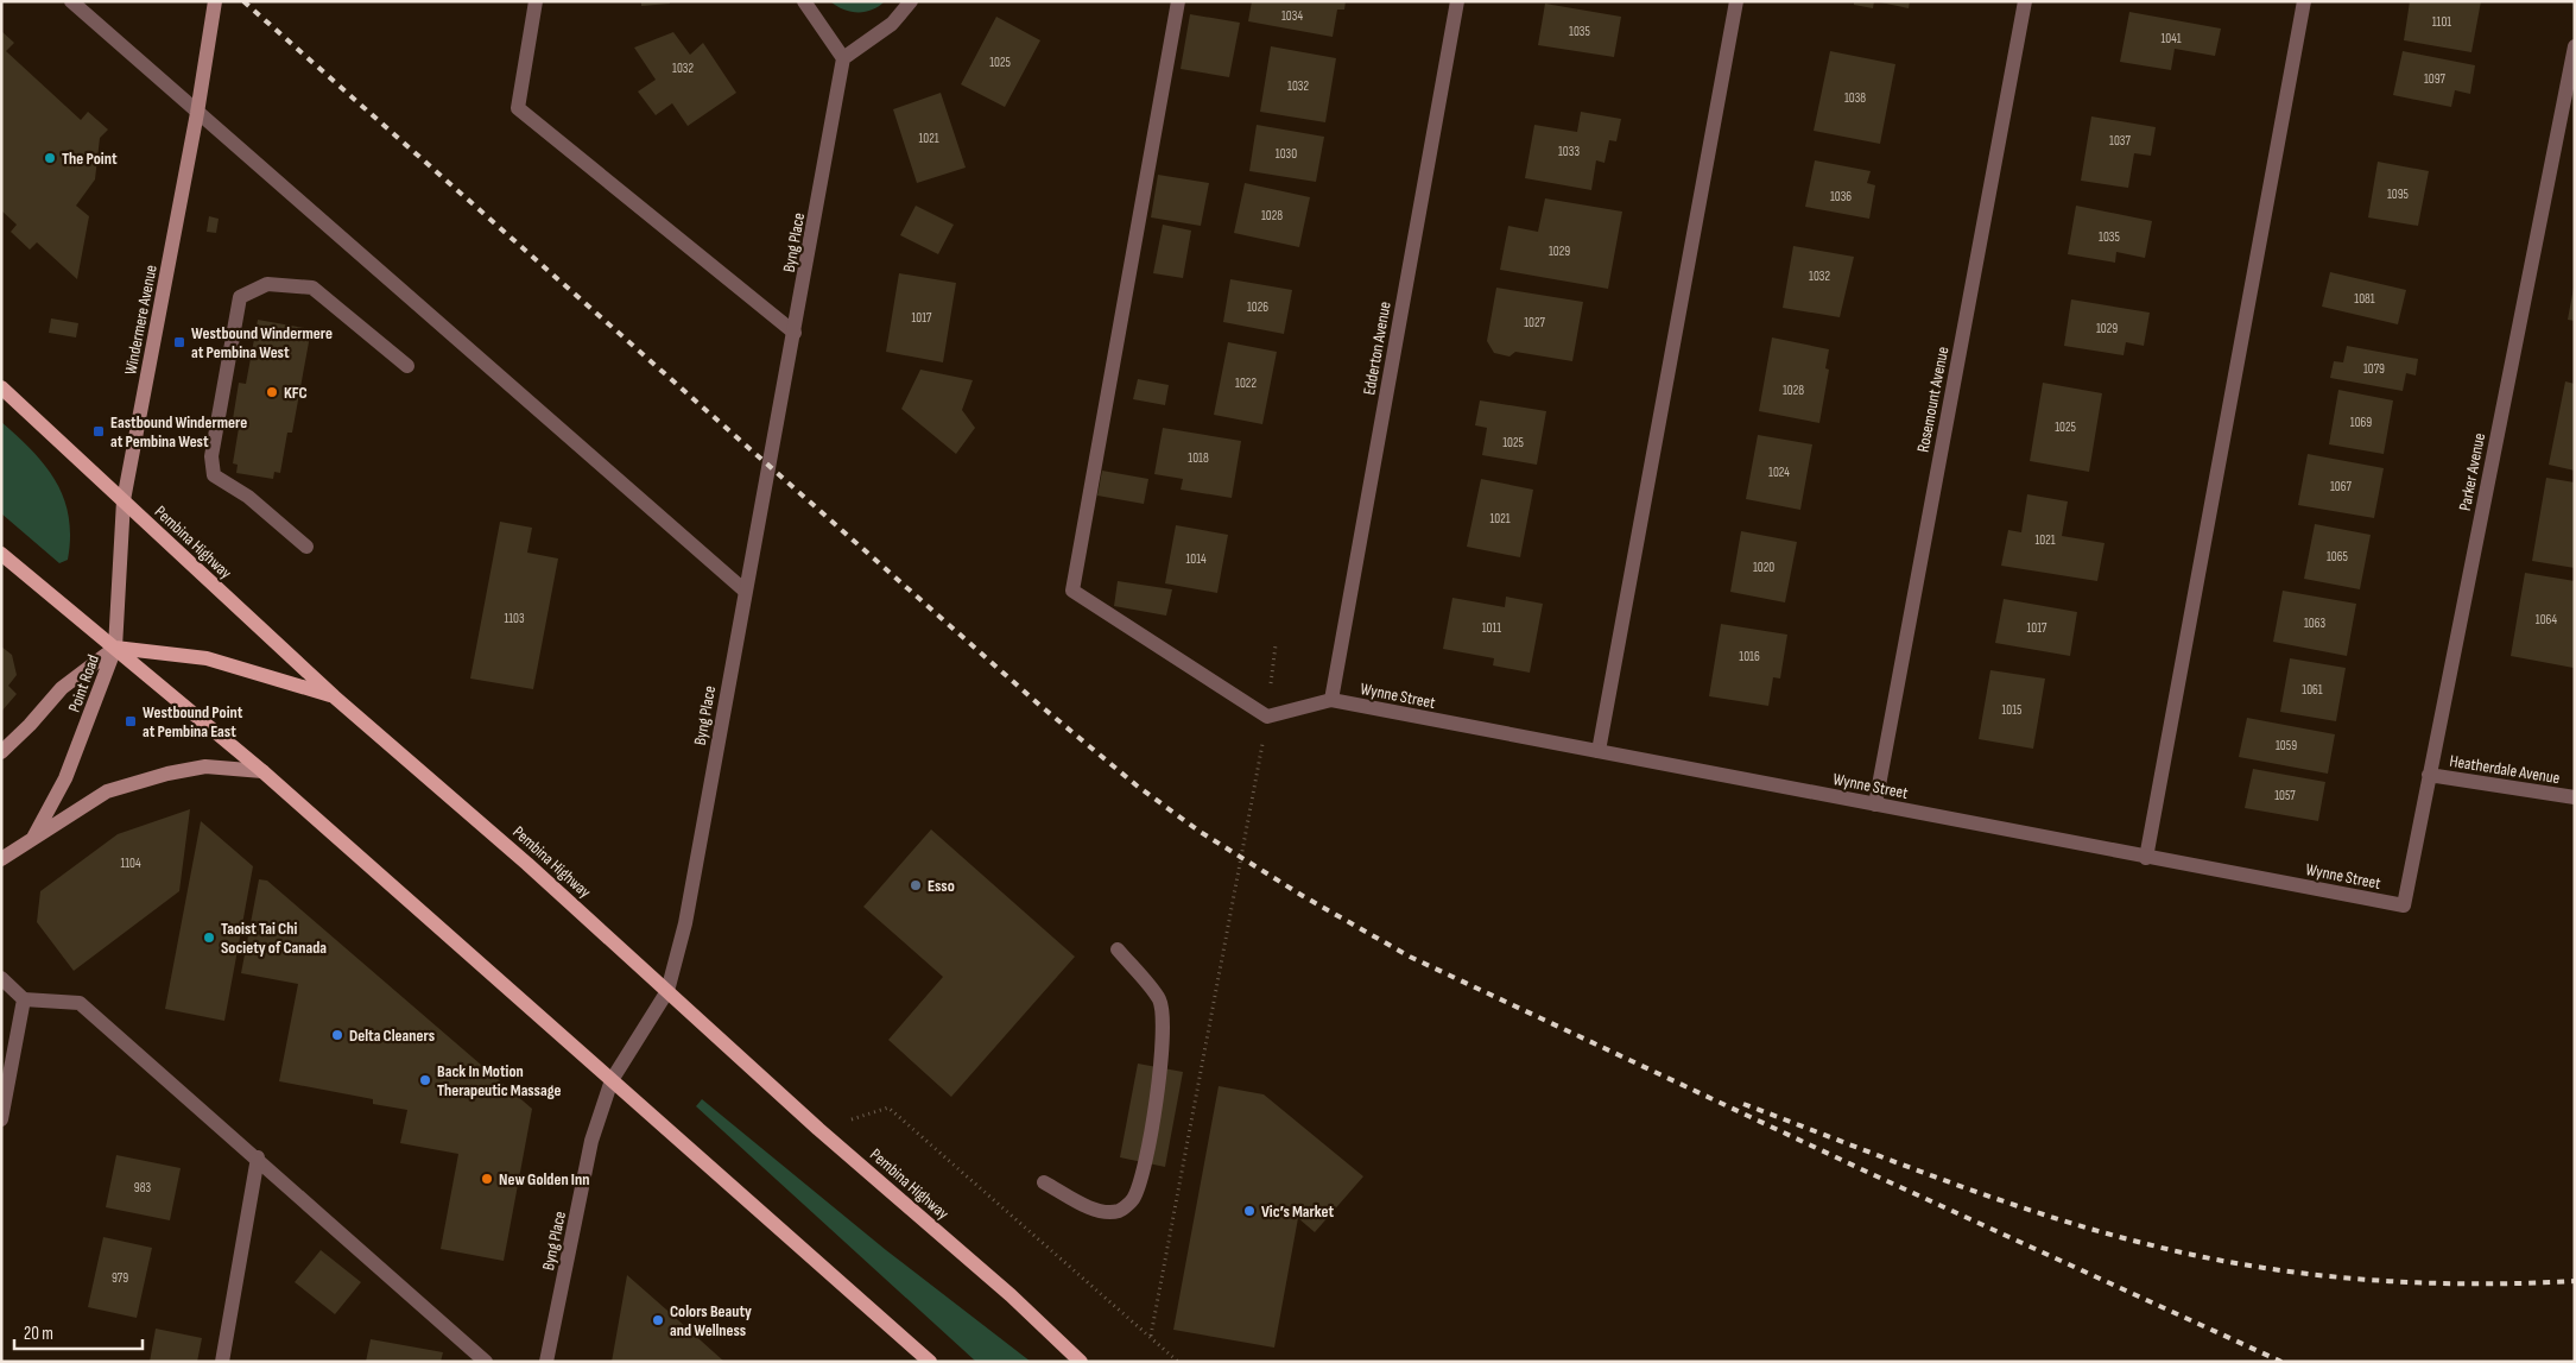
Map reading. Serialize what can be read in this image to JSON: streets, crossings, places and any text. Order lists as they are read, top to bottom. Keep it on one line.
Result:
{"streets":{"main road":["Pembina Highway"],"street":["Byng Place","Windermere Avenue","Edderton Avenue","Rosemount Avenue","Parker Avenue","Point Road","Wynne Street","Heatherdale Avenue"]},"crossings":[["Byng Place","Pembina Highway"],["Windermere Avenue","Pembina Highway"],["Windermere Avenue","Point Road"],["Edderton Avenue","Wynne Street"],["Rosemount Avenue","Wynne Street"],["Parker Avenue","Wynne Street"],["Parker Avenue","Heatherdale Avenue"]],"places":{"other":["The Point","KFC","Esso","Taoist Tai Chi Society of Canada","Delta Cleaners","Back In Motion Therapeutic Massage","New Golden Inn","Vic’s Market","Colors Beauty and Wellness"],"transit":["Westbound Windermere at Pembina West","Eastbound Windermere at Pembina West","Westbound Point at Pembina East"]},"house_numbers":["1034","1101","1035","1041","1025","1032","1097","1032","1038","1021","1037","1033","1030","1095","1036","1028","1035","1029","1032","1081","1026","1017","1027","1029","1079","1022","1028","1069","1025","1025","1018","1024","1067","1021","1021","1065","1014","1020","1103","1064","1063","1011","1017","1016","1061","1015","1059","1057","1104","983","979"],"scale_bar":"20 m"}
